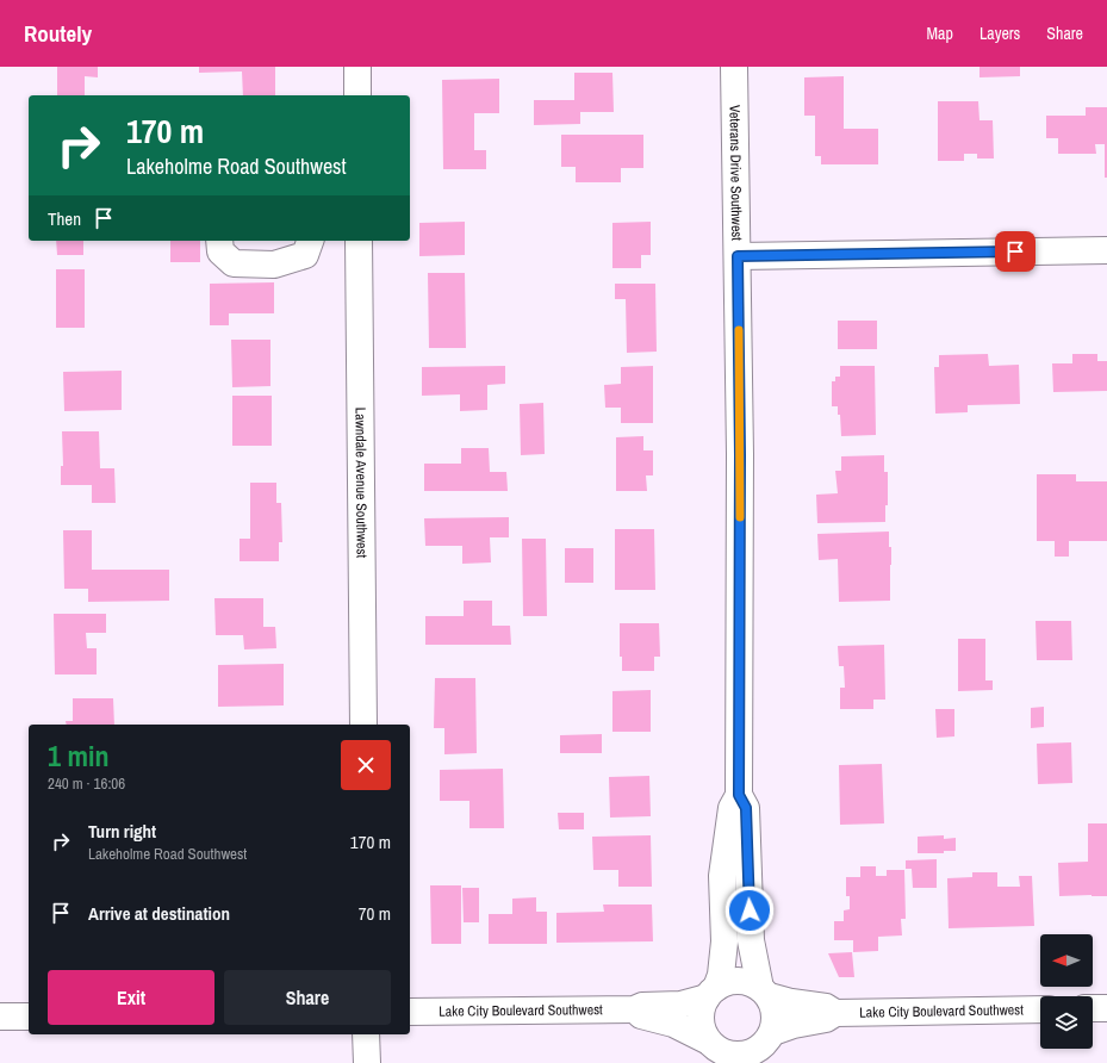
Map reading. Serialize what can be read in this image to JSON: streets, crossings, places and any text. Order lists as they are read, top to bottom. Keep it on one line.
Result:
{"streets":{"street":["Veterans Drive Southwest","Lawndale Avenue Southwest","Lake City Boulevard Southwest"]},"crossings":[["Veterans Drive Southwest","Lake City Boulevard Southwest"]],"north":"left","page":{"header":"Routely","nav":["Map","Layers","Share"],"turn":["170 m","Lakeholme Road Southwest"],"then":"Then","heading":["1 min","240 m · 16:06"],"list":[{"name":"Turn right","note":"Lakeholme Road Southwest","value":"170 m"},{"name":"Arrive at destination","value":"70 m"}],"buttons":["Exit","Share"]}}
